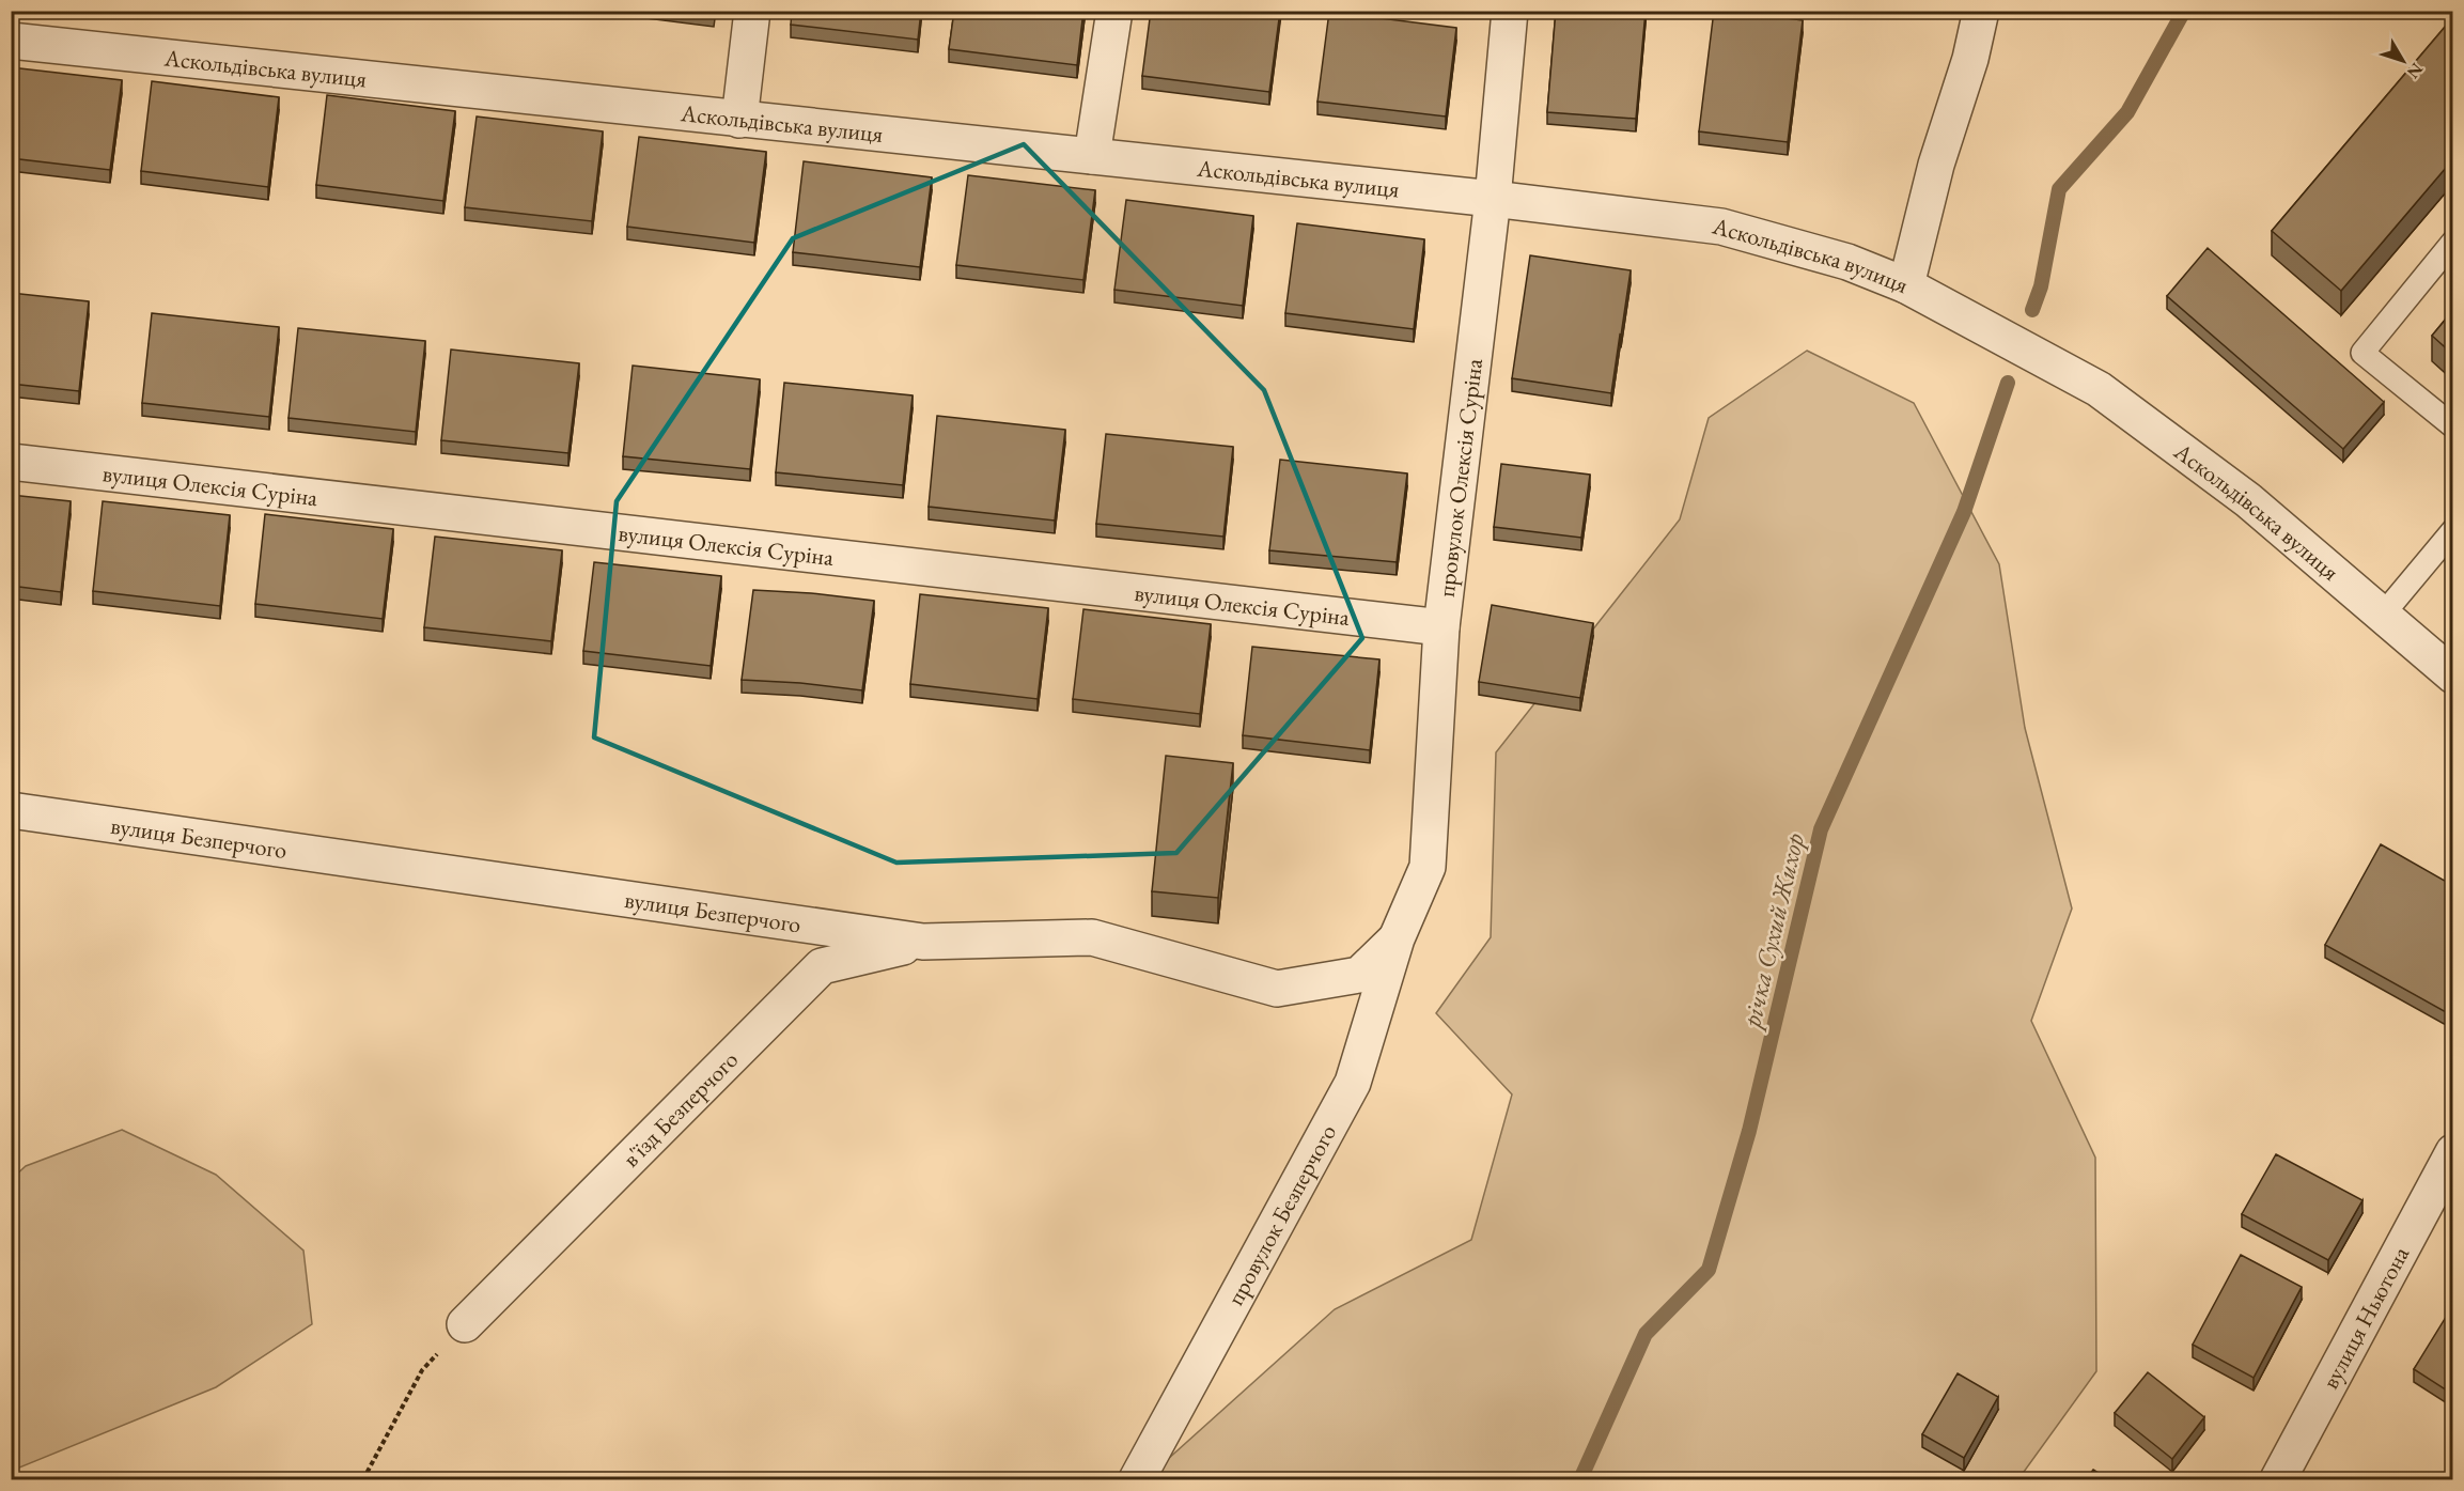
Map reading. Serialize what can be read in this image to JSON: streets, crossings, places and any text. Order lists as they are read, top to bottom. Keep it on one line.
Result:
{"streets":{"street":["Аскольдівська вулиця","провулок Олексія Суріна","вулиця Олексія Суріна","вулиця Безперчого","в'їзд Безперчого","провулок Безперчого","вулиця Ньютона"]},"crossings":[["Аскольдівська вулиця","провулок Олексія Суріна"],["провулок Олексія Суріна","вулиця Олексія Суріна"],["провулок Олексія Суріна","вулиця Безперчого"],["провулок Олексія Суріна","провулок Безперчого"],["вулиця Безперчого","в'їзд Безперчого"],["вулиця Безперчого","провулок Безперчого"]],"water":["річка Сухий Жихор"],"north":"bottom right"}
